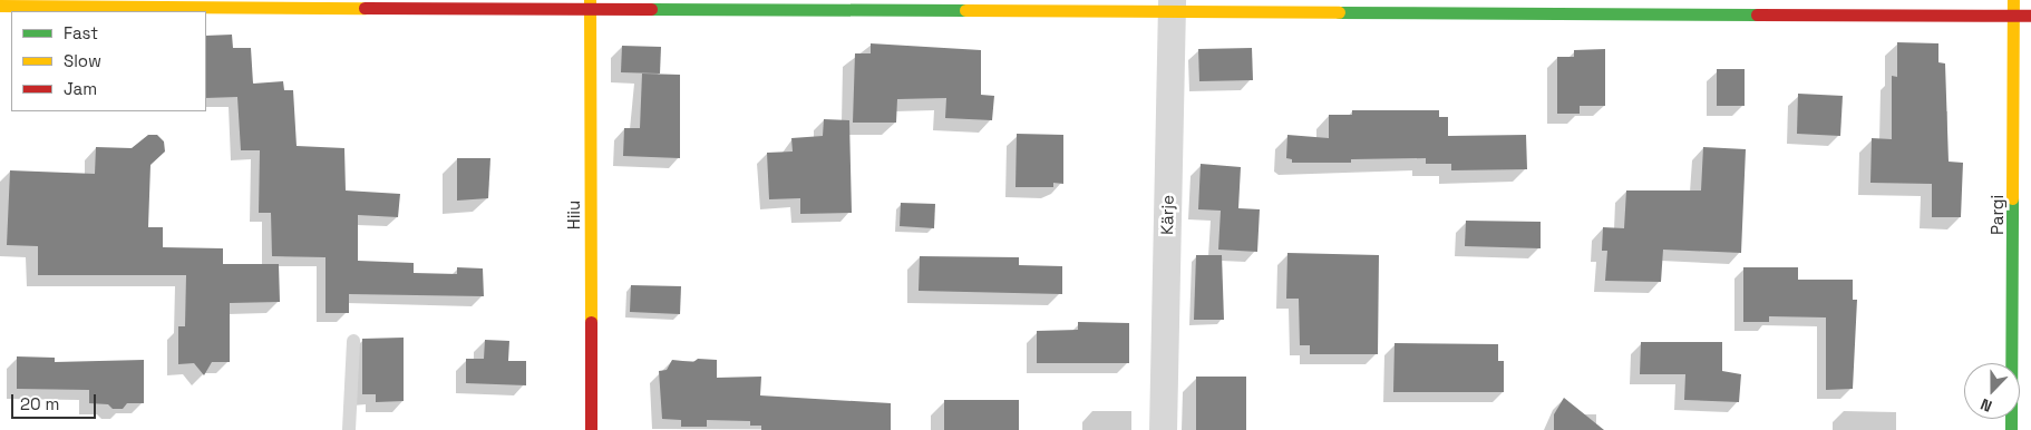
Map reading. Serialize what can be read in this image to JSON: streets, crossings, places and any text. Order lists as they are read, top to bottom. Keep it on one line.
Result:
{"streets":{"street":["Hiiu","Kärje","Pargi"]},"legend":["Fast","Slow","Jam"],"scale_bar":"20 m","north":"bottom"}
